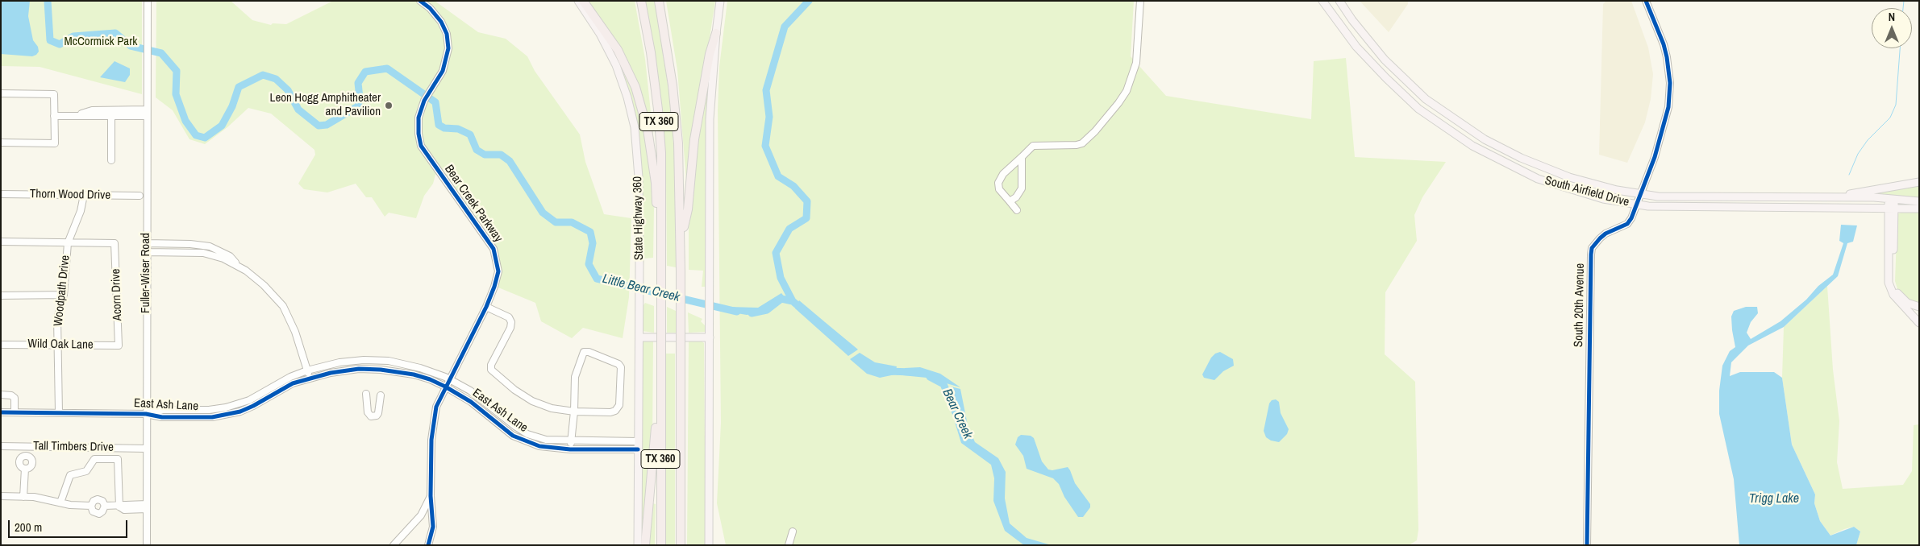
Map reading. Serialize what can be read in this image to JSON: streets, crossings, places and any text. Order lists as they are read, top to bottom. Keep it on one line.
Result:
{"streets":{"highway":["TX 360"],"main road":["South Airfield Drive","State Highway 360"],"street":["Thorn Wood Drive","Bear Creek Parkway","Fuller-Wiser Road","Woodpath Drive","Acorn Drive","South 20th Avenue","Wild Oak Lane","East Ash Lane","Tall Timbers Drive"]},"crossings":[["South Airfield Drive","South 20th Avenue"],["Thorn Wood Drive","Woodpath Drive"],["Bear Creek Parkway","East Ash Lane"],["State Highway 360","East Ash Lane"],["Fuller-Wiser Road","East Ash Lane"],["Fuller-Wiser Road","Tall Timbers Drive"],["Woodpath Drive","Acorn Drive"],["Woodpath Drive","Wild Oak Lane"],["Woodpath Drive","East Ash Lane"],["Acorn Drive","Wild Oak Lane"]],"water":["Little Bear Creek","Bear Creek","Trigg Lake"],"parks":["McCormick Park"],"places":["Leon Hogg Amphitheater and Pavilion"],"scale_bar":"200 m","north":"top"}
